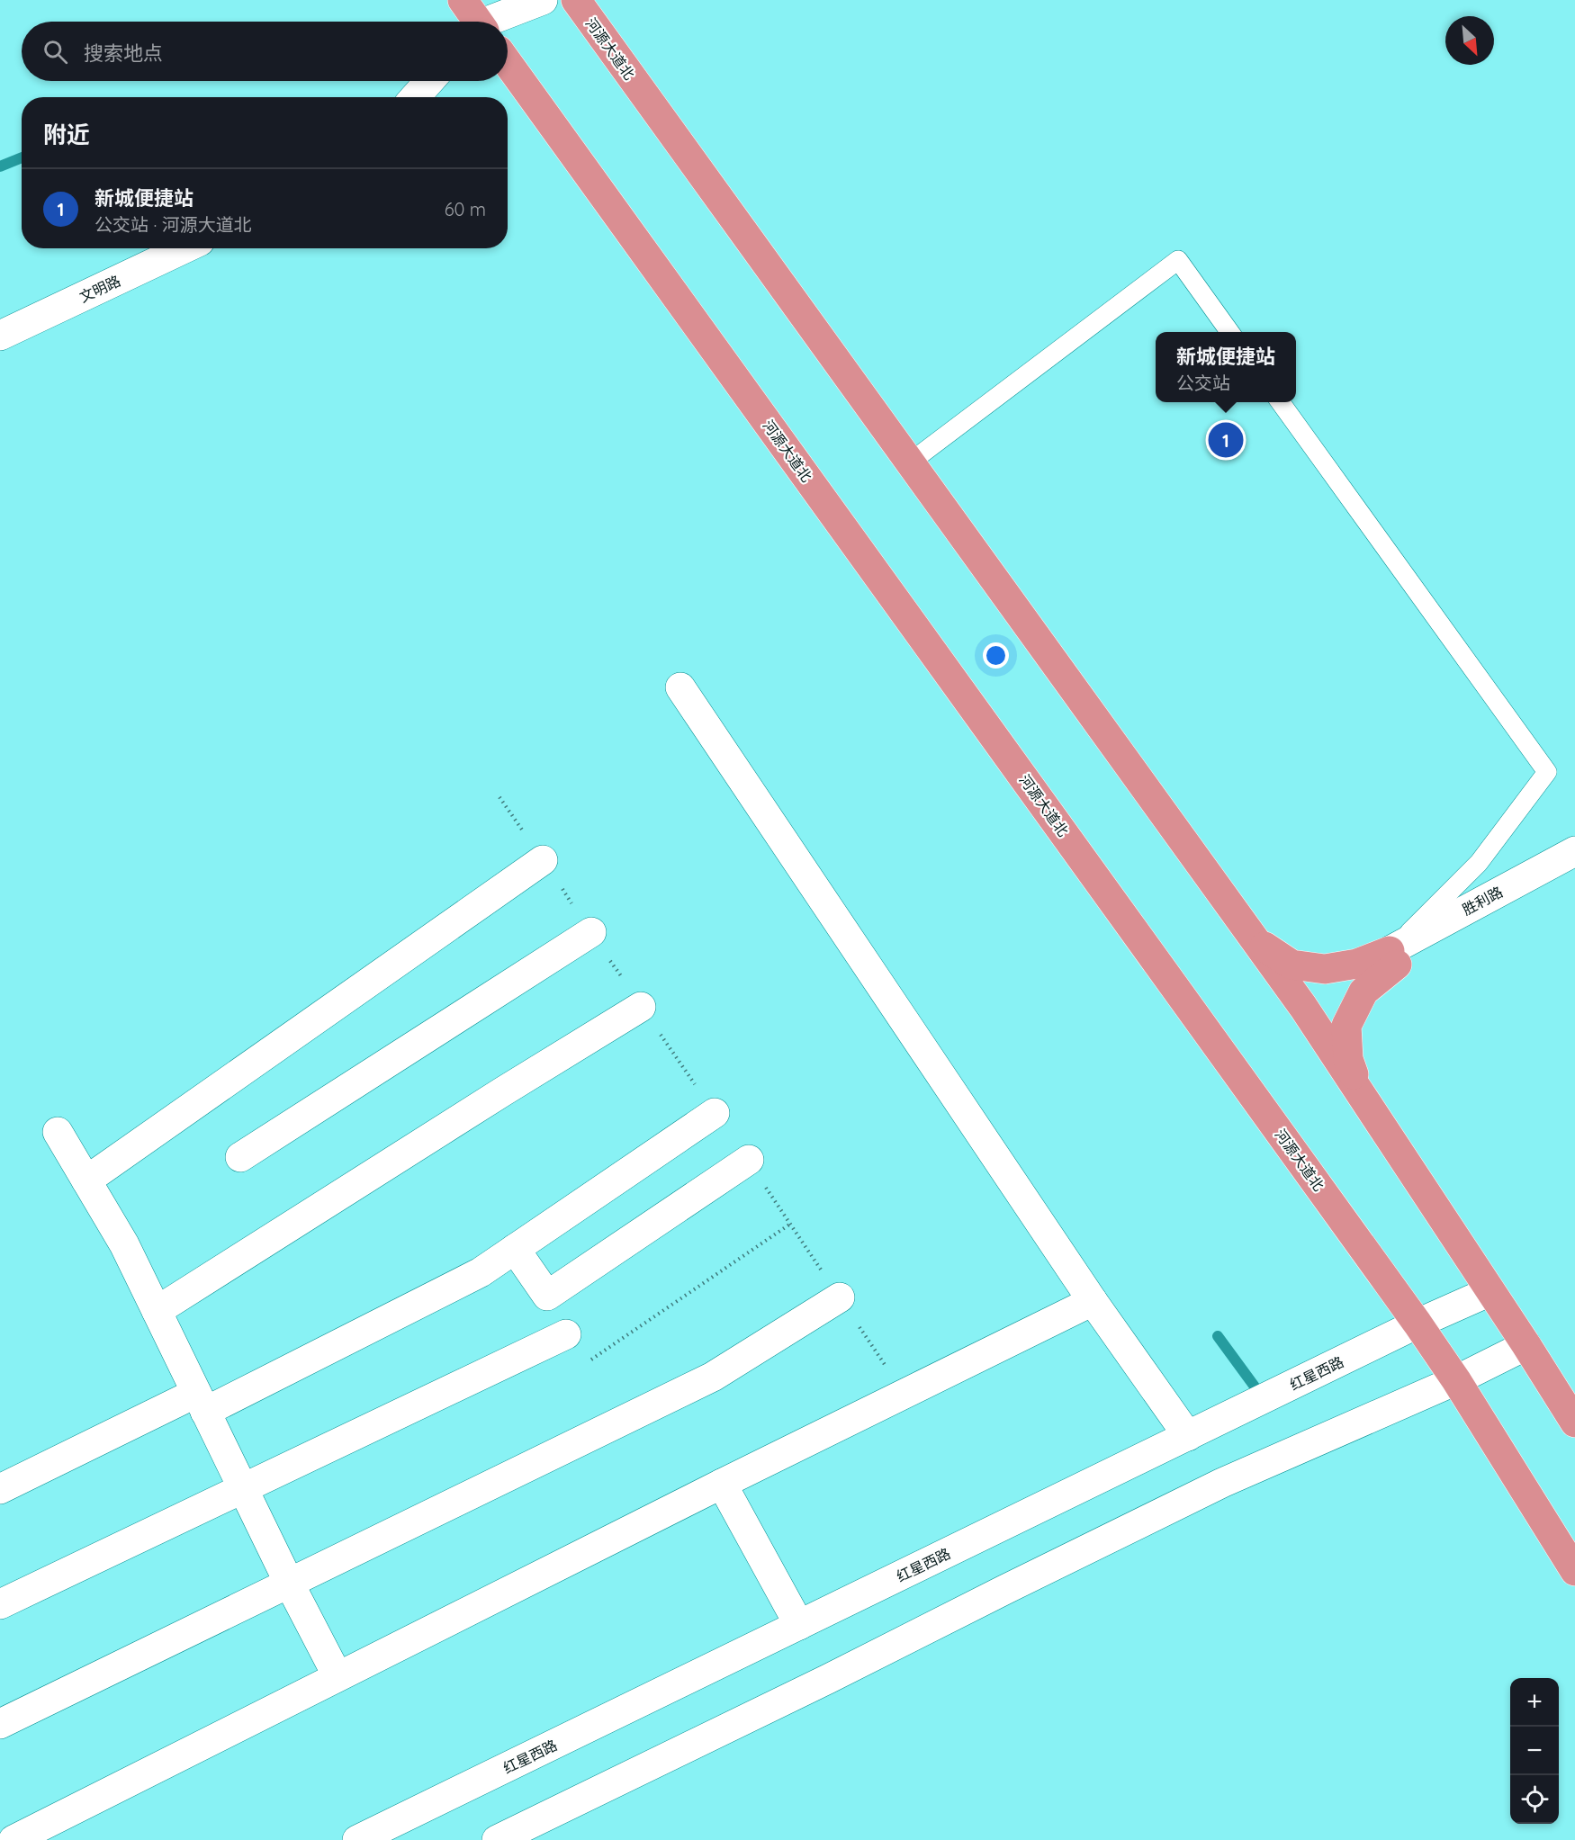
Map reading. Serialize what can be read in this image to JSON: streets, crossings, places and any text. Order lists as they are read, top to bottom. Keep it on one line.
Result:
{"streets":{"highway":["河源大道北"],"street":["文明路","胜利路","红星西路"]},"crossings":[["河源大道北","红星西路"]],"north":"bottom right","page":{"search":"搜索地点","heading":"附近","list":[{"mark":"1","name":"新城便捷站","note":"公交站 · 河源大道北","value":"60 m"}],"popup":["新城便捷站","公交站"],"pins":"1","map_buttons":["+","−"]}}
